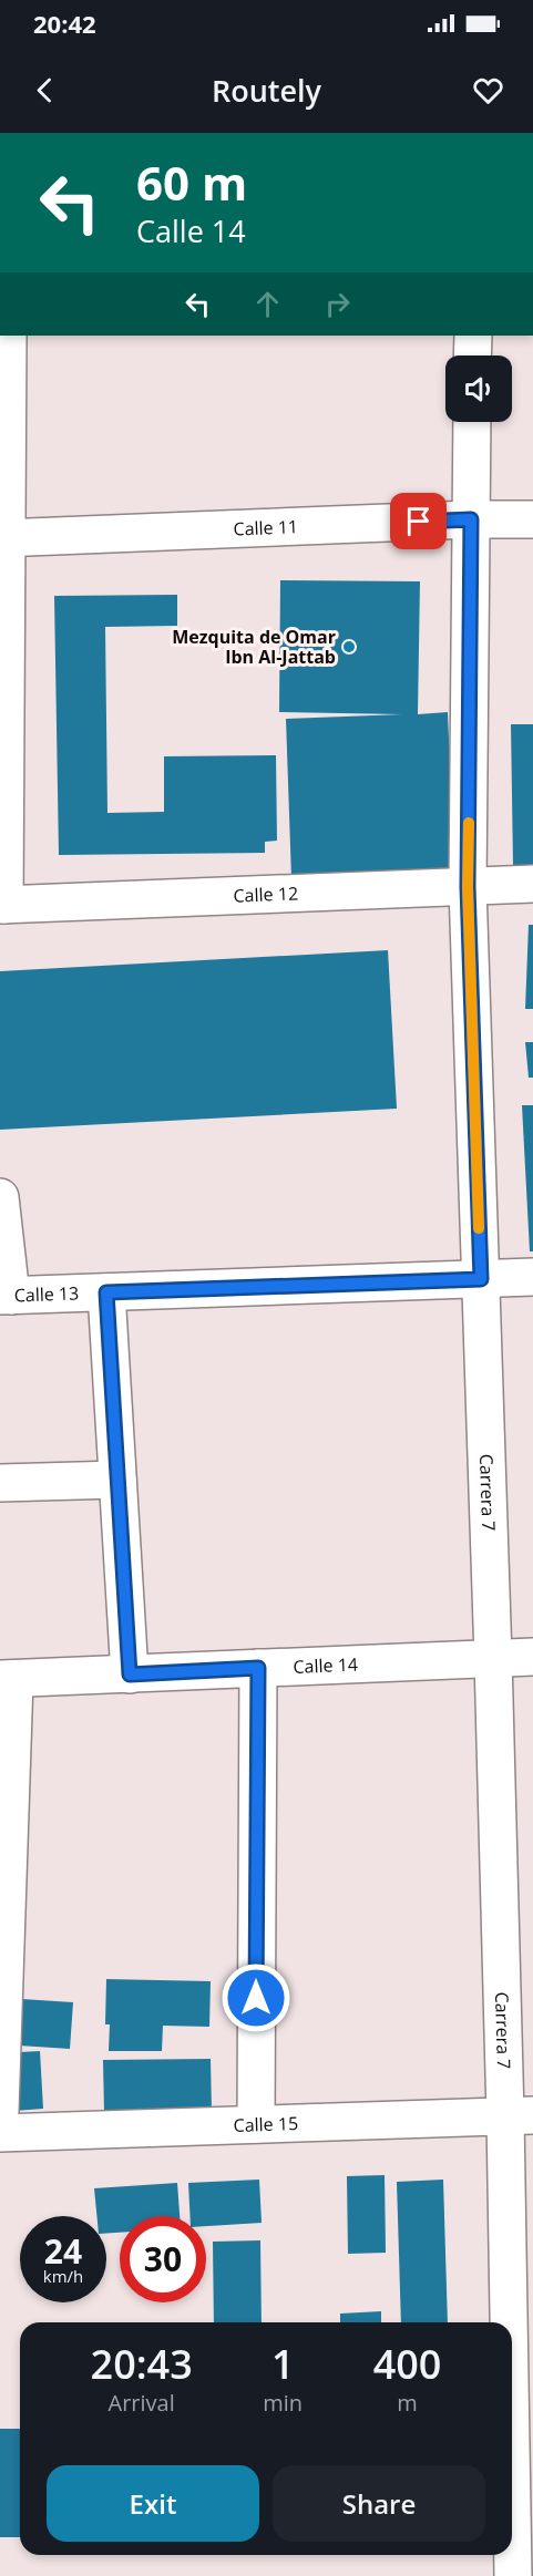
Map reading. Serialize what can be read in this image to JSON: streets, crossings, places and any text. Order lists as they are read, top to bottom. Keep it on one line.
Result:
{"streets":{"street":["Calle 11","Calle 12","Calle 13","Carrera 7","Calle 14","Calle 15"]},"crossings":[["Calle 11","Carrera 7"],["Calle 12","Carrera 7"],["Calle 13","Carrera 7"],["Carrera 7","Calle 14"],["Carrera 7","Calle 15"]],"places":["Mezquita de Omar Ibn Al-Jattab"],"page":{"status":"20:42","header":"Routely","turn":["60 m","Calle 14"],"speed":"24 km/h","limit":"30","eta":["20:43","Arrival","1","min","400","m"],"buttons":["Exit","Share"]}}
